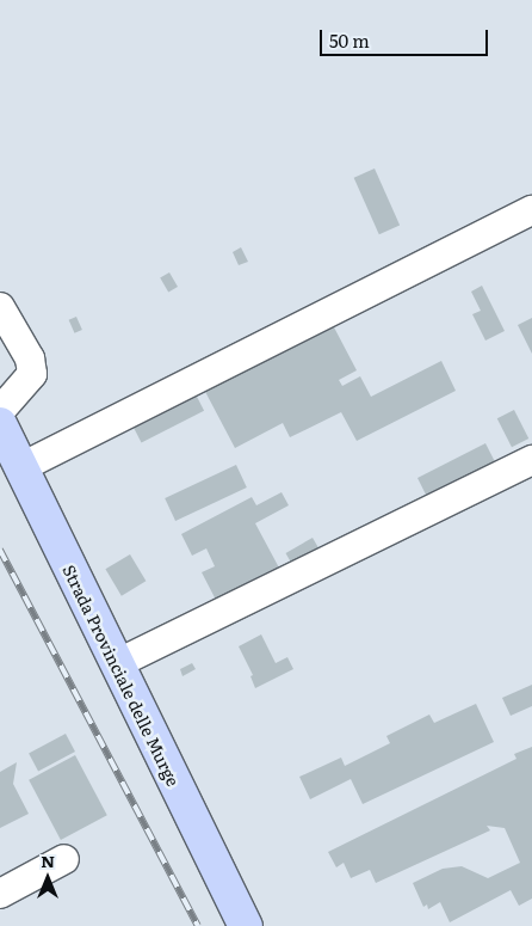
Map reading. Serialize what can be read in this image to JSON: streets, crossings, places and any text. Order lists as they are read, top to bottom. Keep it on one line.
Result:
{"streets":{"main road":["Strada Provinciale delle Murge"]},"scale_bar":"50 m","north":"top"}
